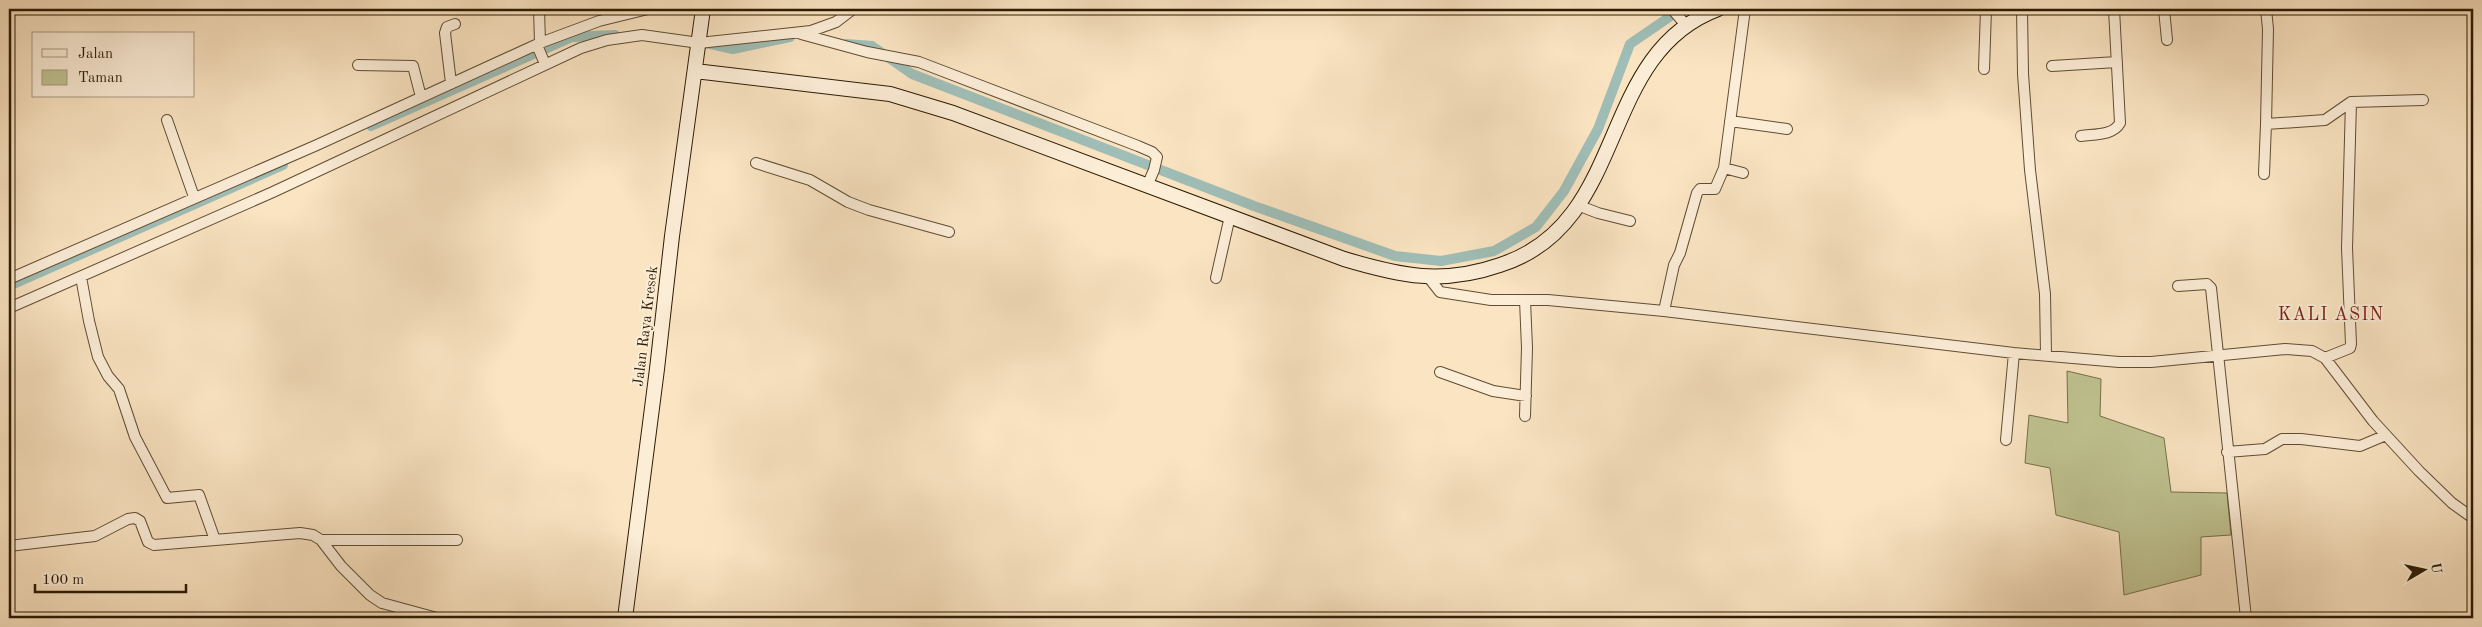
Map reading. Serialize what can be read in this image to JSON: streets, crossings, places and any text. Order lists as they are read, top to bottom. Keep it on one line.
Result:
{"streets":{"main road":["Jalan Raya Kresek"]},"districts":["KALI ASIN"],"legend":["Jalan","Taman"],"scale_bar":"100 m","north":"right"}
